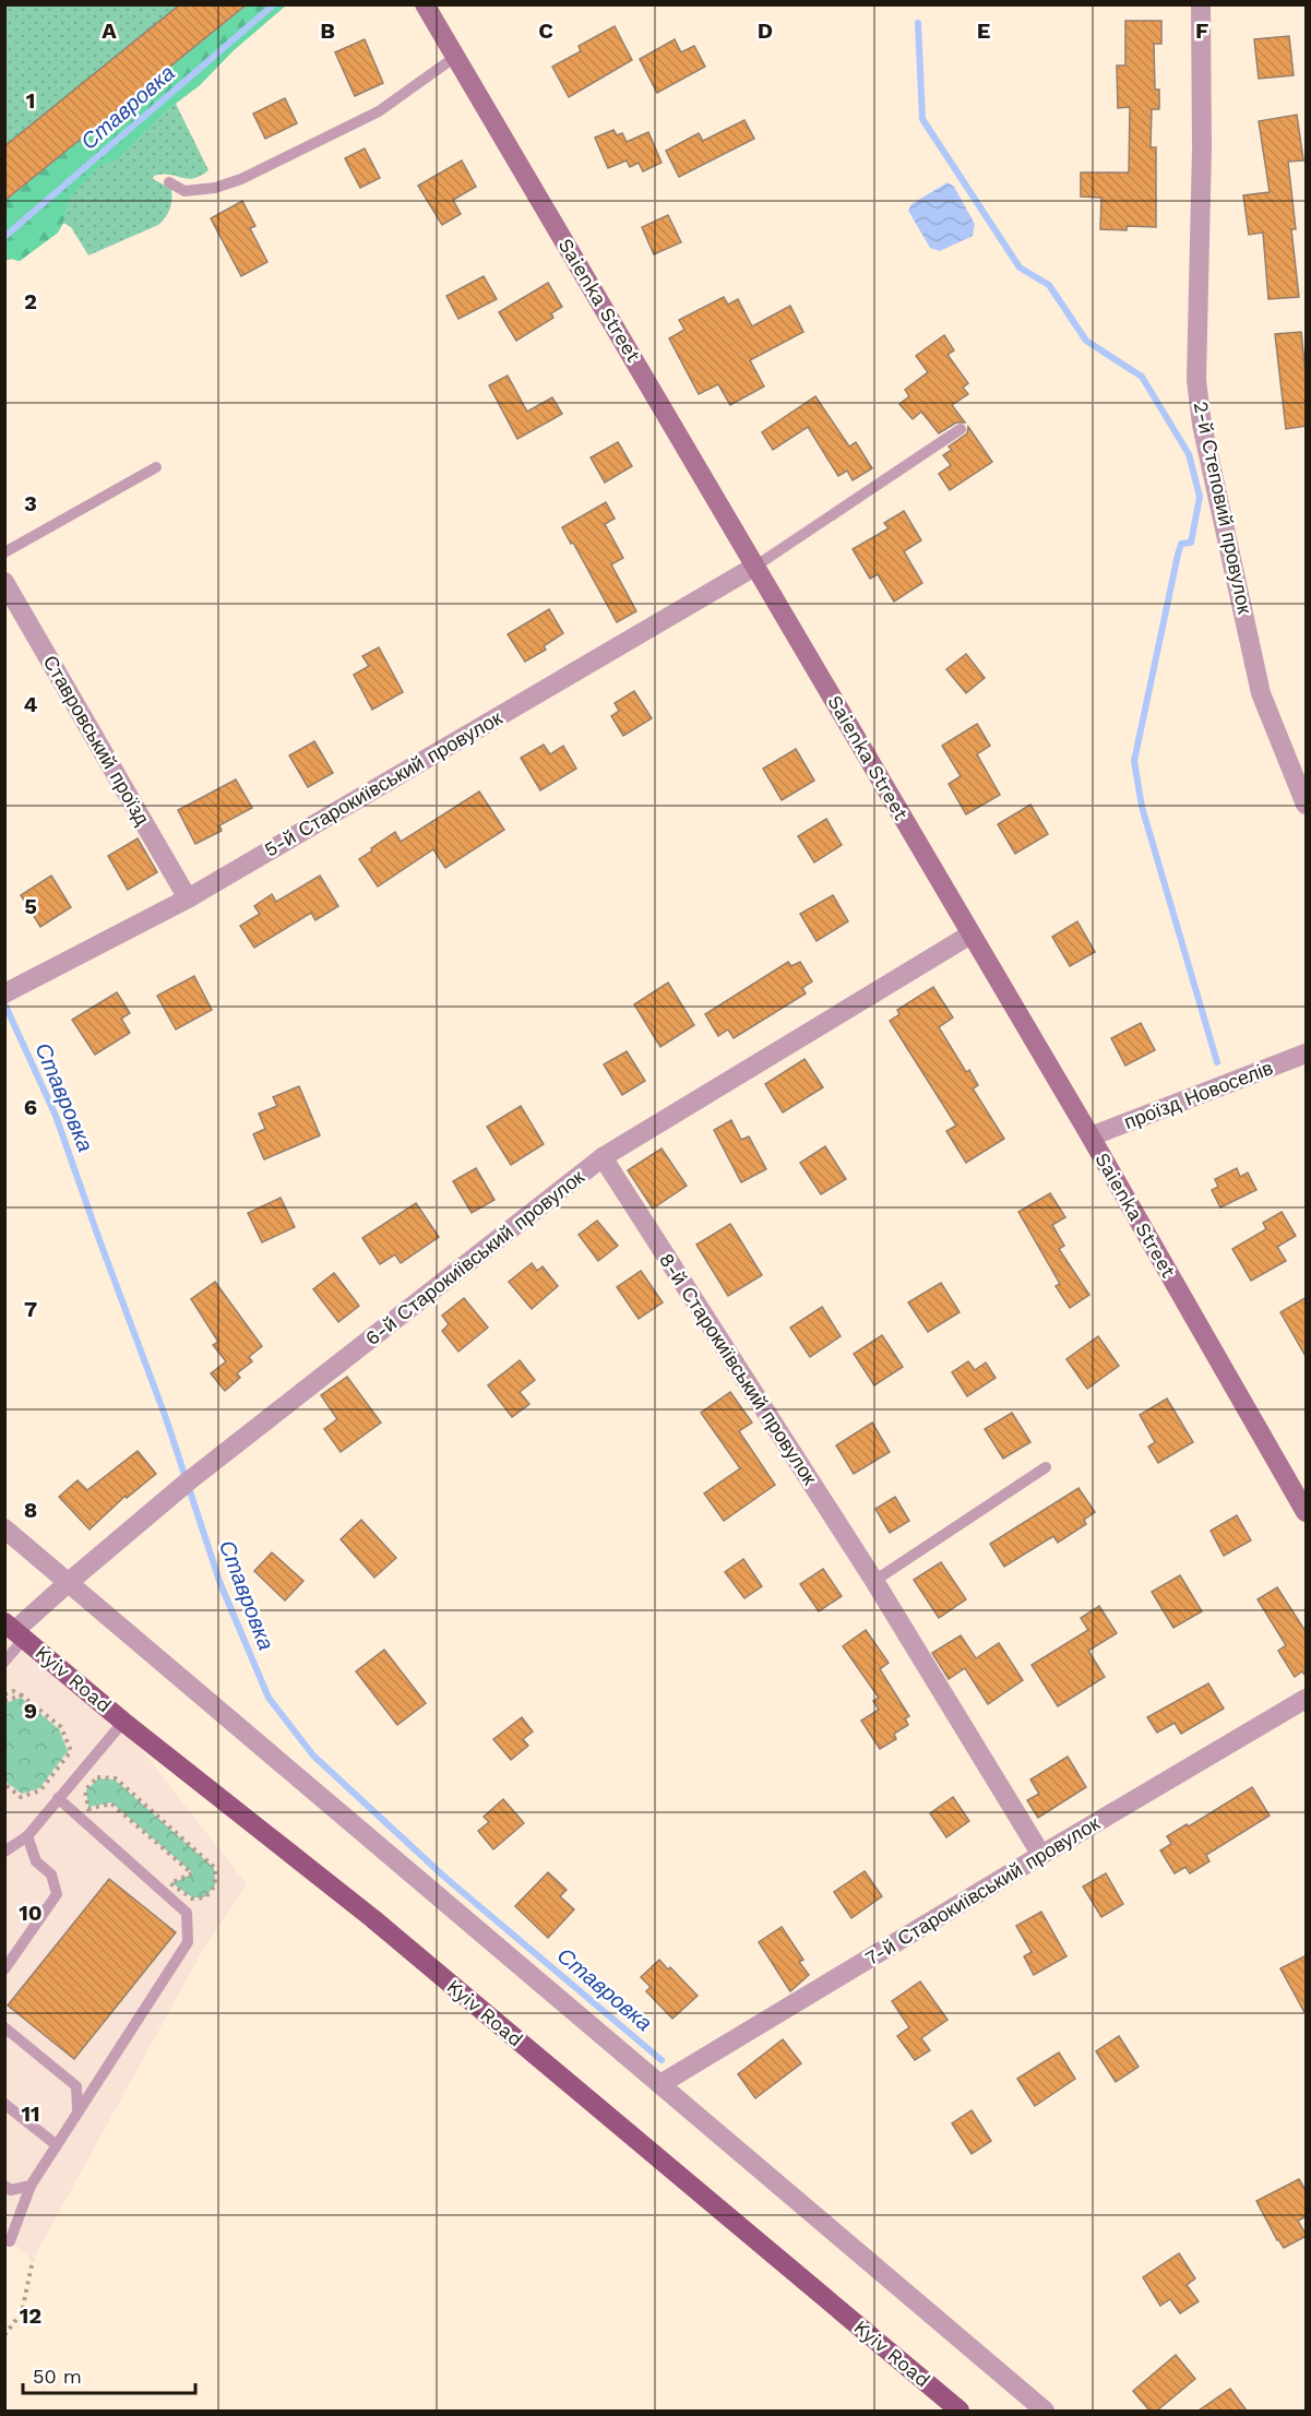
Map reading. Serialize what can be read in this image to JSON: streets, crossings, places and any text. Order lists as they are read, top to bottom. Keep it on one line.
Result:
{"streets":{"main road":["Kyiv Road"],"street":["Saienka Street","2-й Степовий провулок","Ставровський проїзд","5-й Старокиївський провулок","проїзд Новоселів","6-й Старокиївський провулок","8-й Старокиївський провулок","7-й Старокиївський провулок"]},"crossings":[["Saienka Street","5-й Старокиївський провулок"],["Saienka Street","проїзд Новоселів"],["Saienka Street","6-й Старокиївський провулок"],["Ставровський проїзд","5-й Старокиївський провулок"],["6-й Старокиївський провулок","8-й Старокиївський провулок"],["6-й Старокиївський провулок","Kyiv Road"],["8-й Старокиївський провулок","7-й Старокиївський провулок"]],"water":["Ставровка"],"scale_bar":"50 m","grid":{"columns":["A","B","C","D","E","F"],"rows":["1","2","3","4","5","6","7","8","9","10","11","12"]}}
